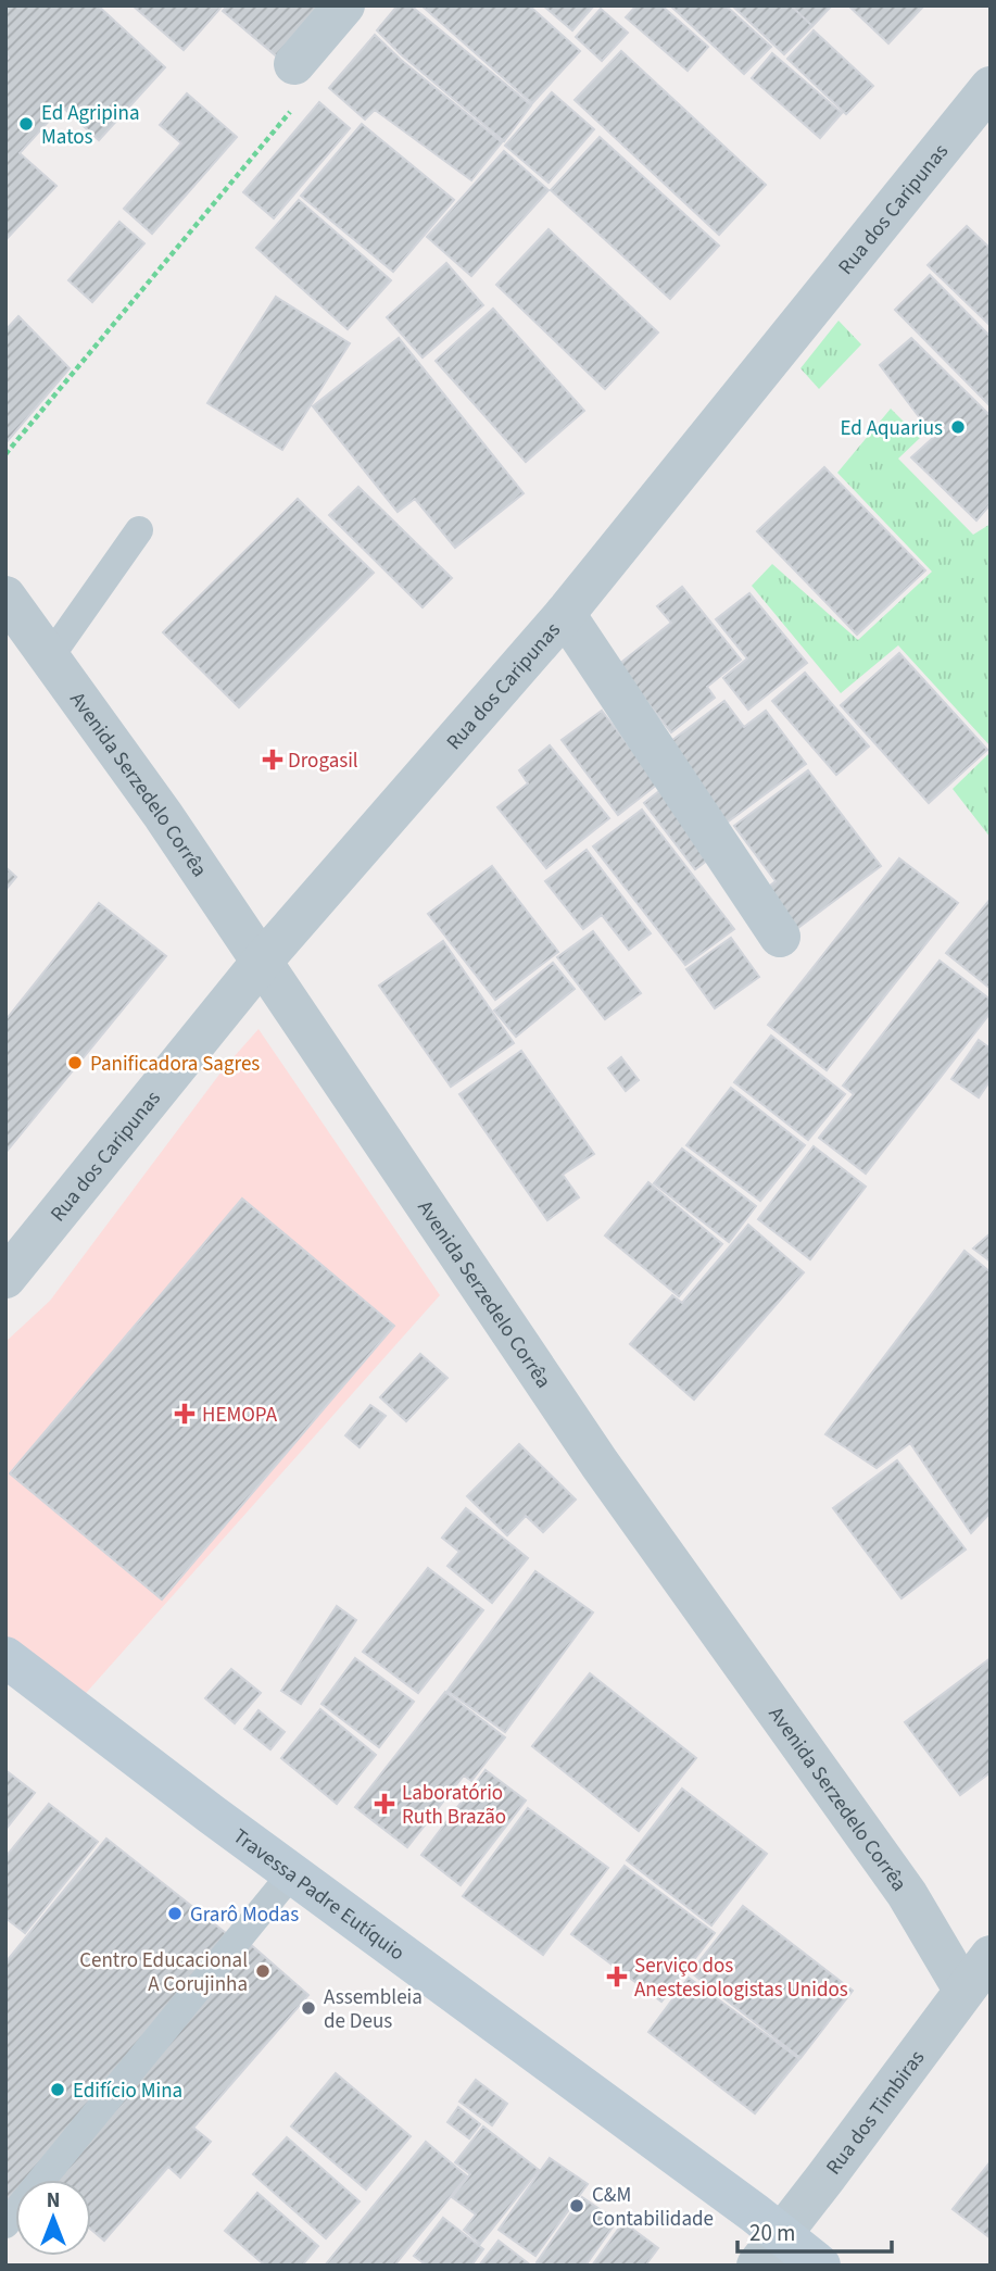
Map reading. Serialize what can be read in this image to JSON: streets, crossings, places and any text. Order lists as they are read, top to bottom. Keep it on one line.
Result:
{"streets":{"main road":["Travessa Padre Eutíquio"],"street":["Rua dos Caripunas","Avenida Serzedelo Corrêa","Rua dos Timbiras"]},"crossings":[["Rua dos Caripunas","Avenida Serzedelo Corrêa"],["Avenida Serzedelo Corrêa","Rua dos Timbiras"],["Travessa Padre Eutíquio","Rua dos Timbiras"]],"places":{"other":["Ed Agripina Matos","Ed Aquarius","Panificadora Sagres","Grarô Modas","Centro Educacional A Corujinha","Assembleia de Deus","Edifício Mina","C&M Contabilidade"],"health":["Drogasil","HEMOPA","Laboratório Ruth Brazão","Serviço dos Anestesiologistas Unidos"]},"scale_bar":"20 m","north":"top"}
